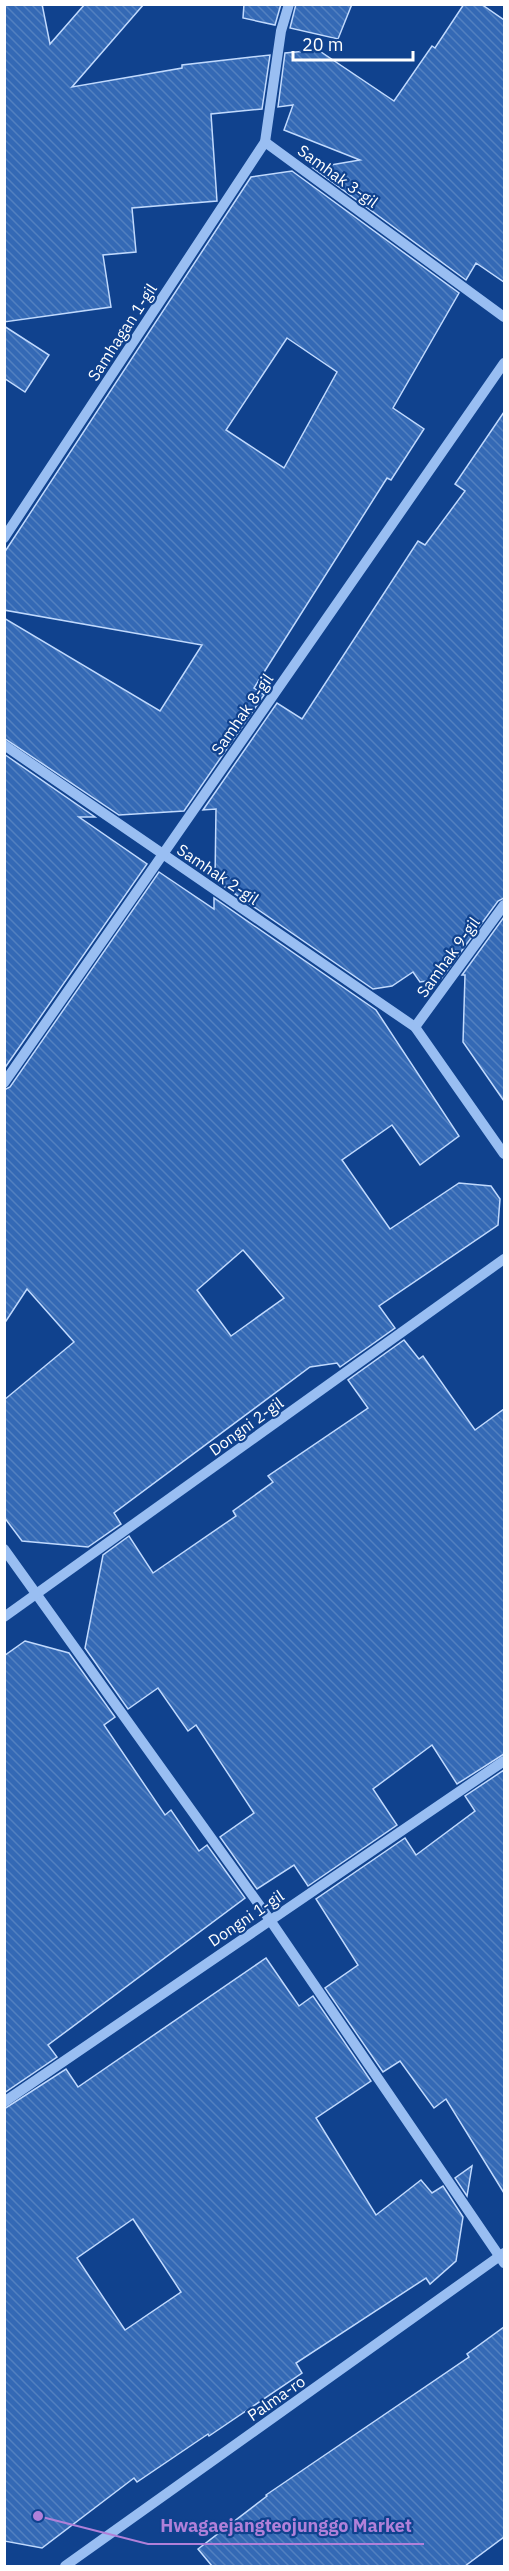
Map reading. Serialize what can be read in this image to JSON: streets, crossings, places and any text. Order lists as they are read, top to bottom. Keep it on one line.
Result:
{"streets":{"street":["Samhak 3-gil","Samhagan 1-gil","Samhak 8-gil","Samhak 2-gil","Samhak 9-gil","Dongni 2-gil","Dongni 1-gil","Palma-ro"]},"crossings":[["Samhak 3-gil","Samhagan 1-gil"],["Samhak 8-gil","Samhak 2-gil"],["Samhak 2-gil","Samhak 9-gil"]],"places":["Hwagaejangteojunggo Market"],"scale_bar":"20 m"}
